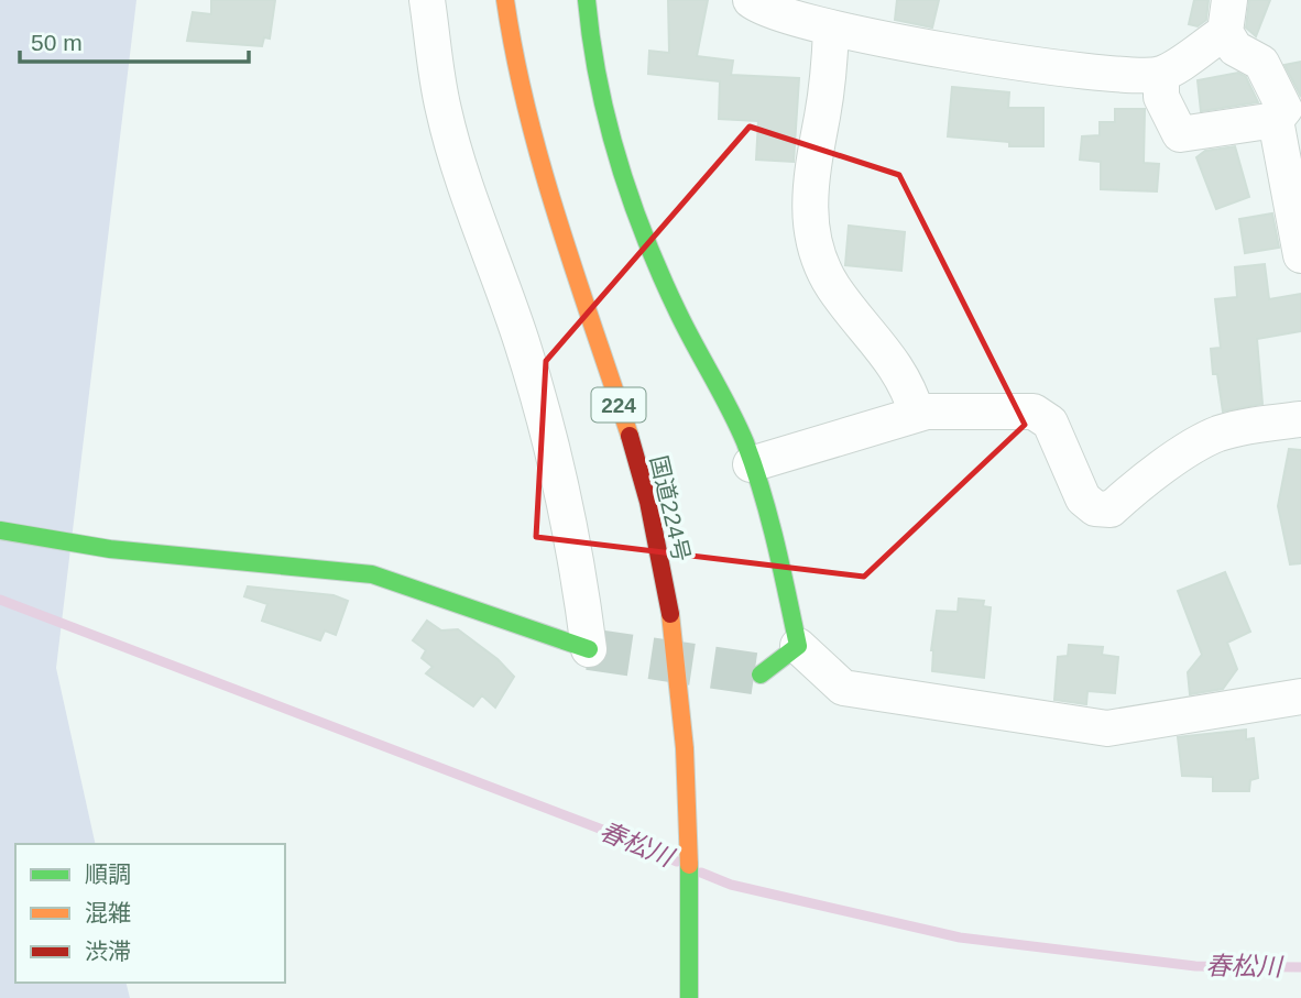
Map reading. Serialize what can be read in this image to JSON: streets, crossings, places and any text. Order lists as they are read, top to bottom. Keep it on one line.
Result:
{"streets":{"main road":["224","国道224号"]},"water":["春松川"],"legend":["順調","混雑","渋滞"],"scale_bar":"50 m"}
